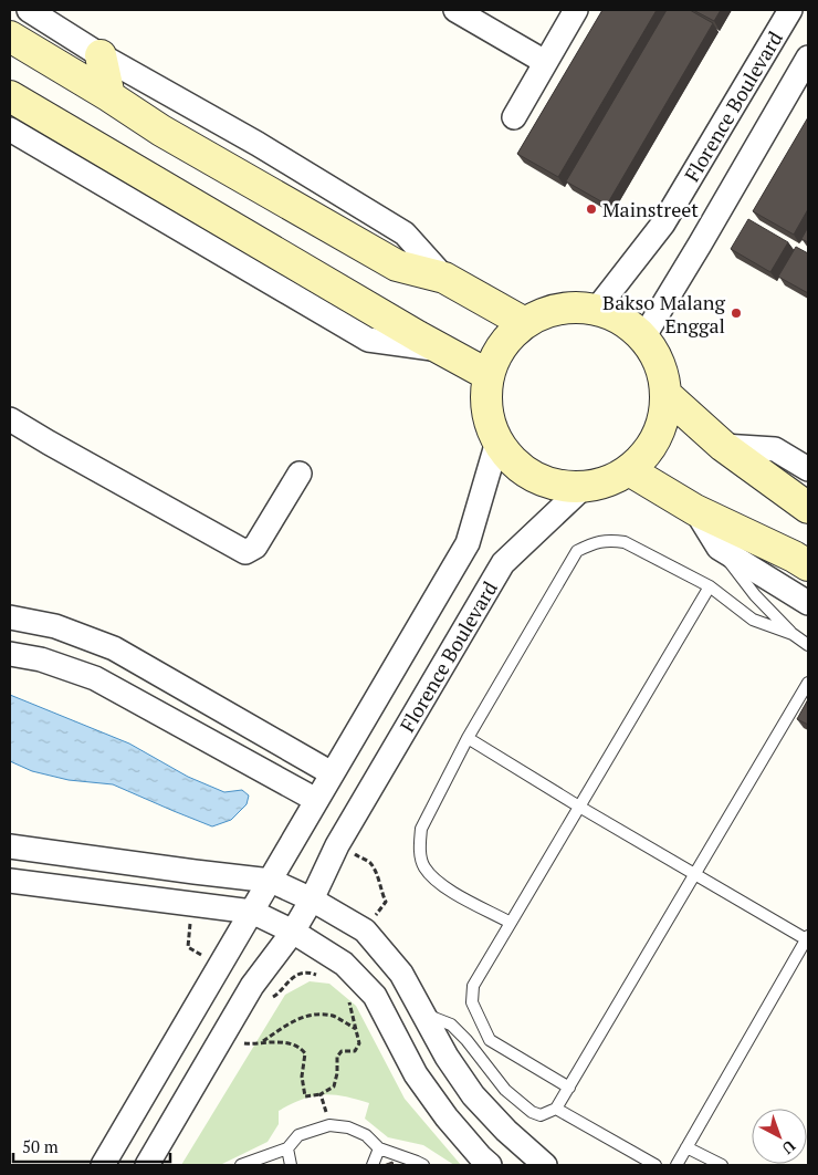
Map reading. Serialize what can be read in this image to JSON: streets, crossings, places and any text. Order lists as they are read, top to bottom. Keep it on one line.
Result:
{"streets":{"street":["Florence Boulevard"]},"places":["Mainstreet","Bakso Malang Enggal"],"scale_bar":"50 m","north":"bottom right"}
